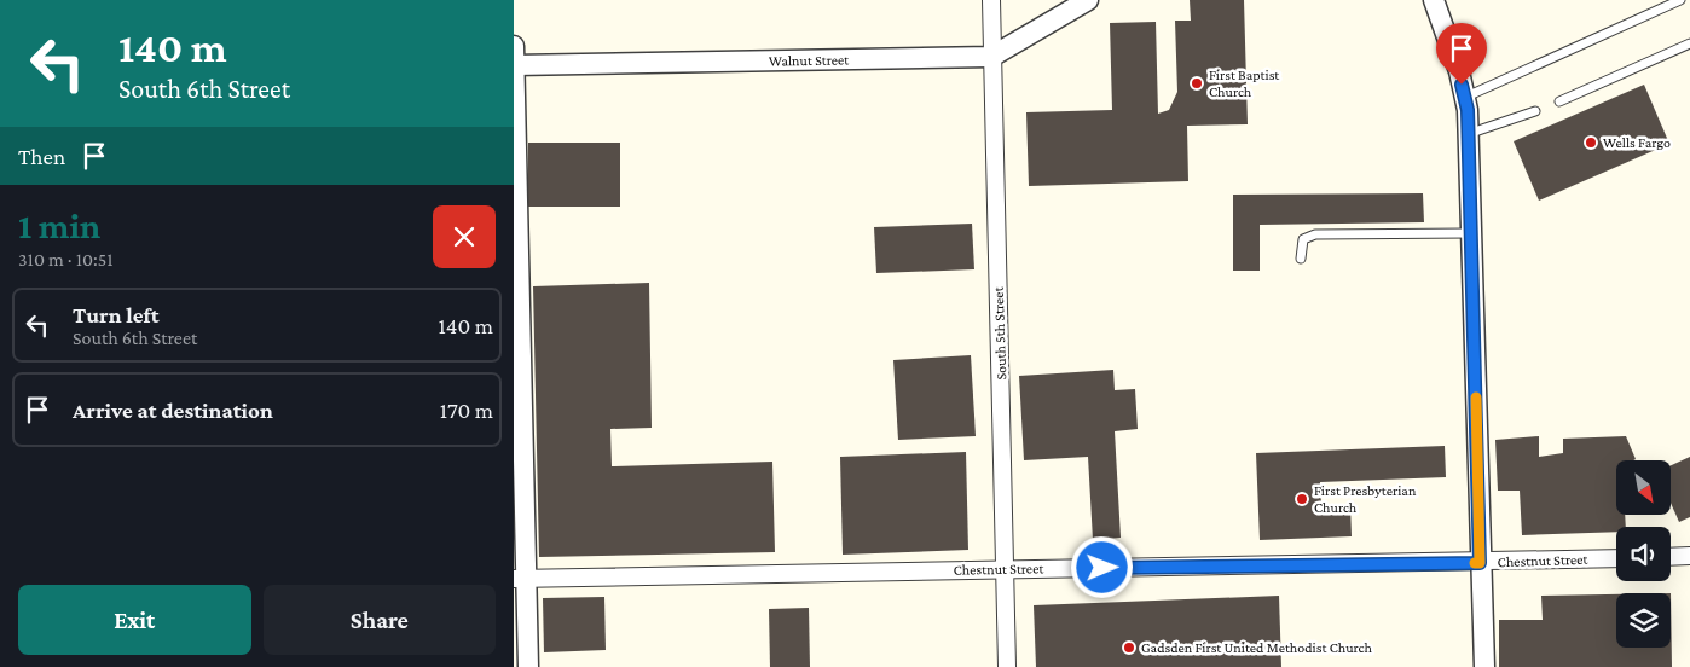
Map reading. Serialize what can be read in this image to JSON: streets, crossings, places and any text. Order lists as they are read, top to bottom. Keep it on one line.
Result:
{"streets":{"street":["Walnut Street","South 5th Street","Chestnut Street"]},"crossings":[["Walnut Street","South 5th Street"],["South 5th Street","Chestnut Street"]],"places":["First Baptist Church","Wells Fargo","First Presbyterian Church","Gadsden First United Methodist Church"],"north":"bottom right","page":{"turn":["140 m","South 6th Street"],"then":"Then","heading":["1 min","310 m · 10:51"],"list":[{"name":"Turn left","note":"South 6th Street","value":"140 m"},{"name":"Arrive at destination","value":"170 m"}],"buttons":["Exit","Share"]}}
